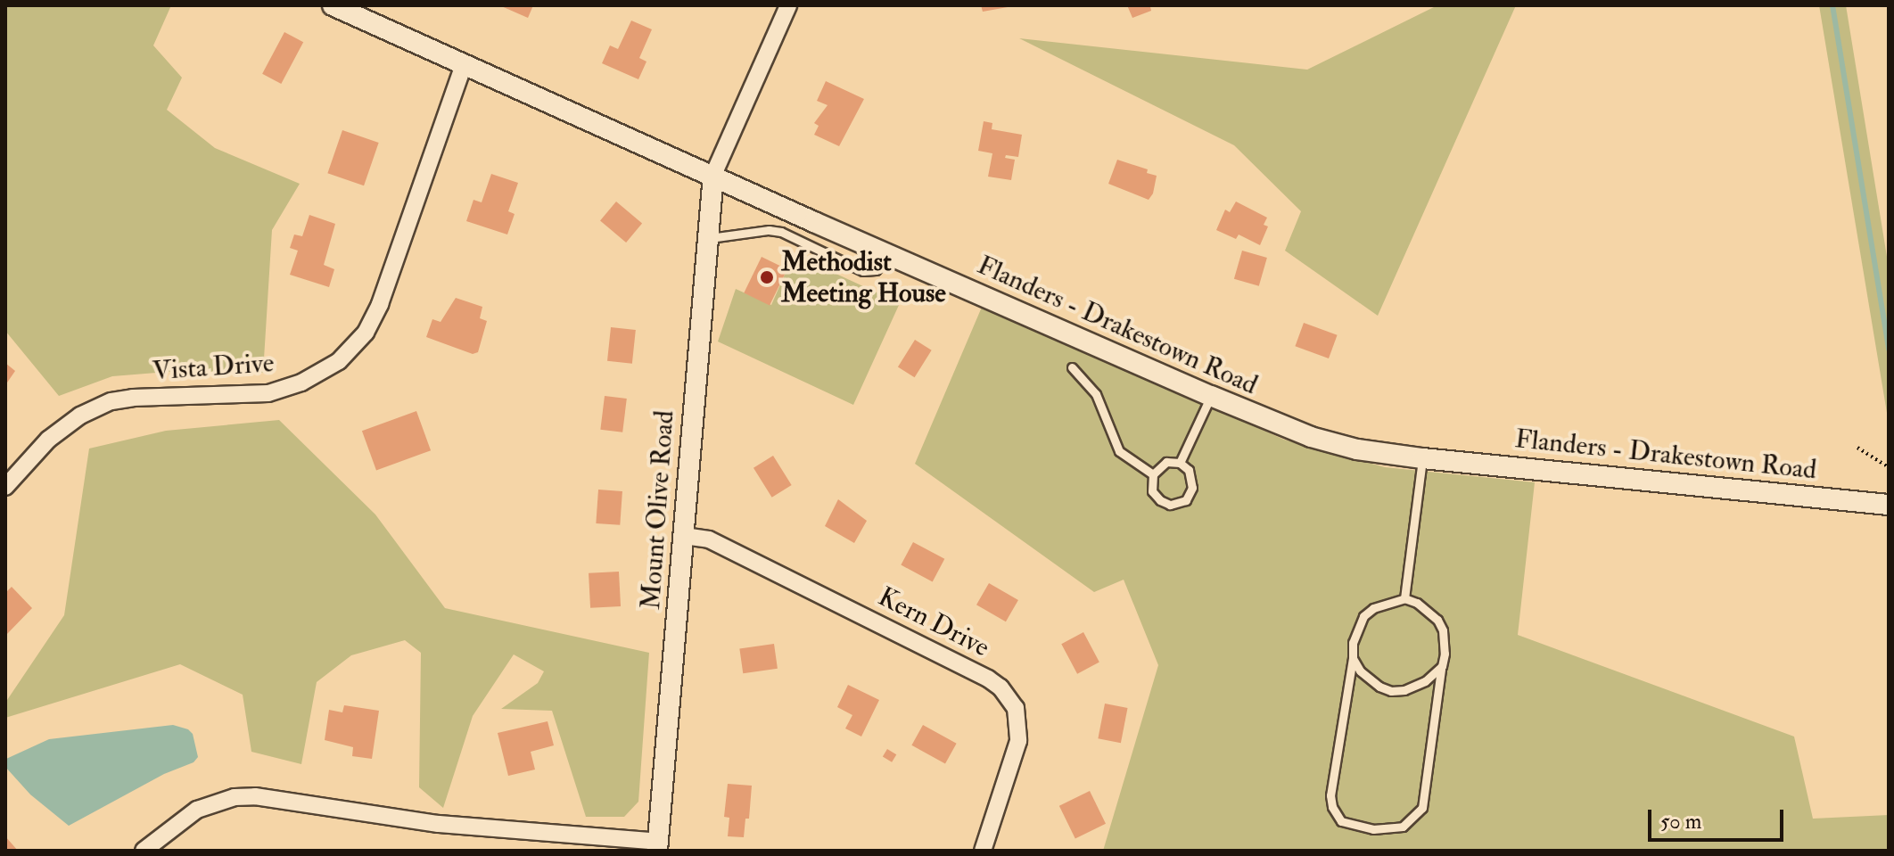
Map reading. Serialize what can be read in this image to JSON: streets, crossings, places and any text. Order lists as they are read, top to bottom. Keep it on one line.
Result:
{"streets":{"street":["Flanders - Drakestown Road","Vista Drive","Mount Olive Road","Kern Drive"]},"crossings":[["Flanders - Drakestown Road","Vista Drive"],["Flanders - Drakestown Road","Mount Olive Road"],["Mount Olive Road","Kern Drive"]],"places":["Methodist Meeting House"],"scale_bar":"50 m"}
